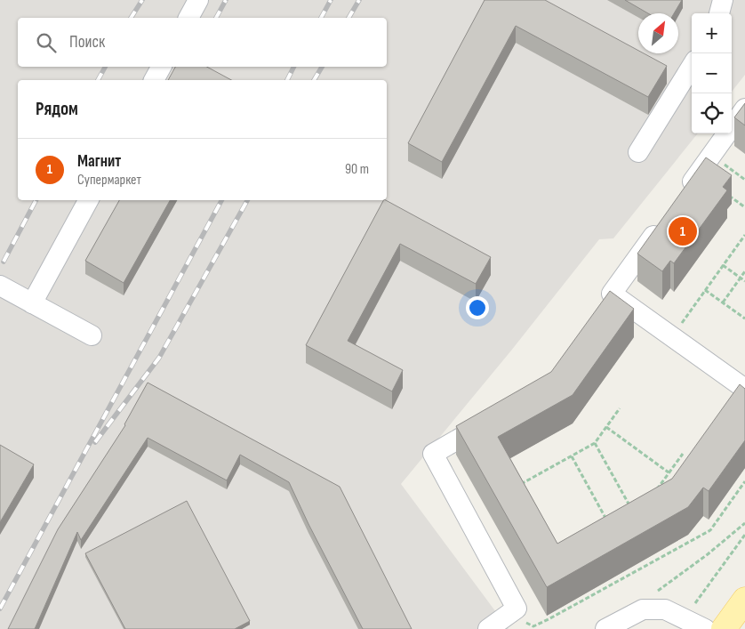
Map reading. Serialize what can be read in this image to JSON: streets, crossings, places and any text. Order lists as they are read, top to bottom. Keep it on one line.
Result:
{"north":"top right","page":{"map_buttons":["+","−"],"search":"Поиск","heading":"Рядом","list":[{"mark":"1","name":"Магнит","note":"Супермаркет","value":"90 m"}],"pins":"1"}}
